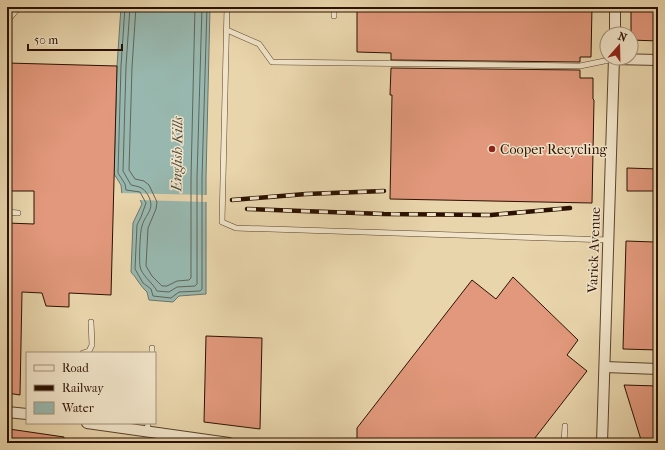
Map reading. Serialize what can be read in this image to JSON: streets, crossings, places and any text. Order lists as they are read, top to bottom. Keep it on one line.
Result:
{"streets":{"street":["Varick Avenue"]},"water":["English Kills"],"places":["Cooper Recycling"],"legend":["Road","Railway","Water"],"scale_bar":"50 m","north":"top"}
